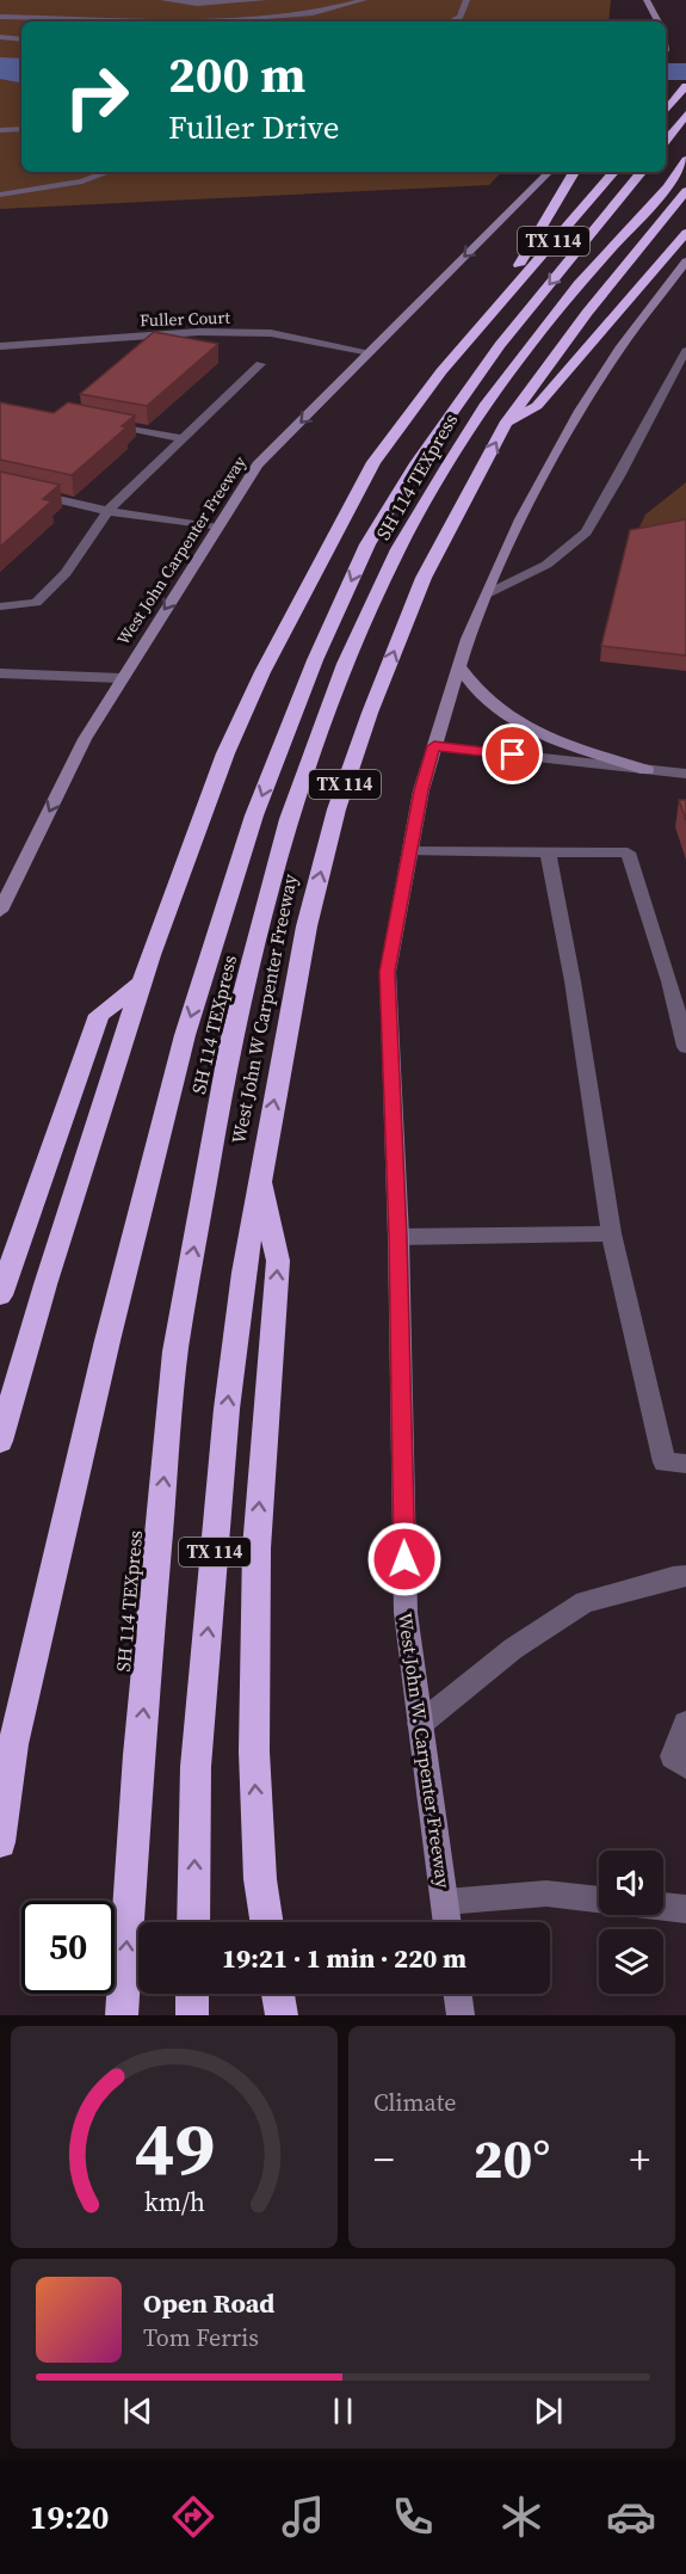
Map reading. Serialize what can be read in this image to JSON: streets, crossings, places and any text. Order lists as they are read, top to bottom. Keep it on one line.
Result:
{"streets":{"highway":["TX 114","SH 114 TEXpress","West John W Carpenter Freeway"],"main road":["West John Carpenter Freeway","West John W. Carpenter Freeway"],"street":["Fuller Court"]},"crossings":[["Fuller Court","West John Carpenter Freeway"]],"one_way":["West John Carpenter Freeway"],"page":{"turn":["200 m","Fuller Drive"],"limit":"50","trip":"19:21 · 1 min · 220 m","tile":"Climate","heat":["−","20°","+"],"song":["Open Road","Tom Ferris"],"tabs":"19:20","gauge":["49","km/h"]}}
